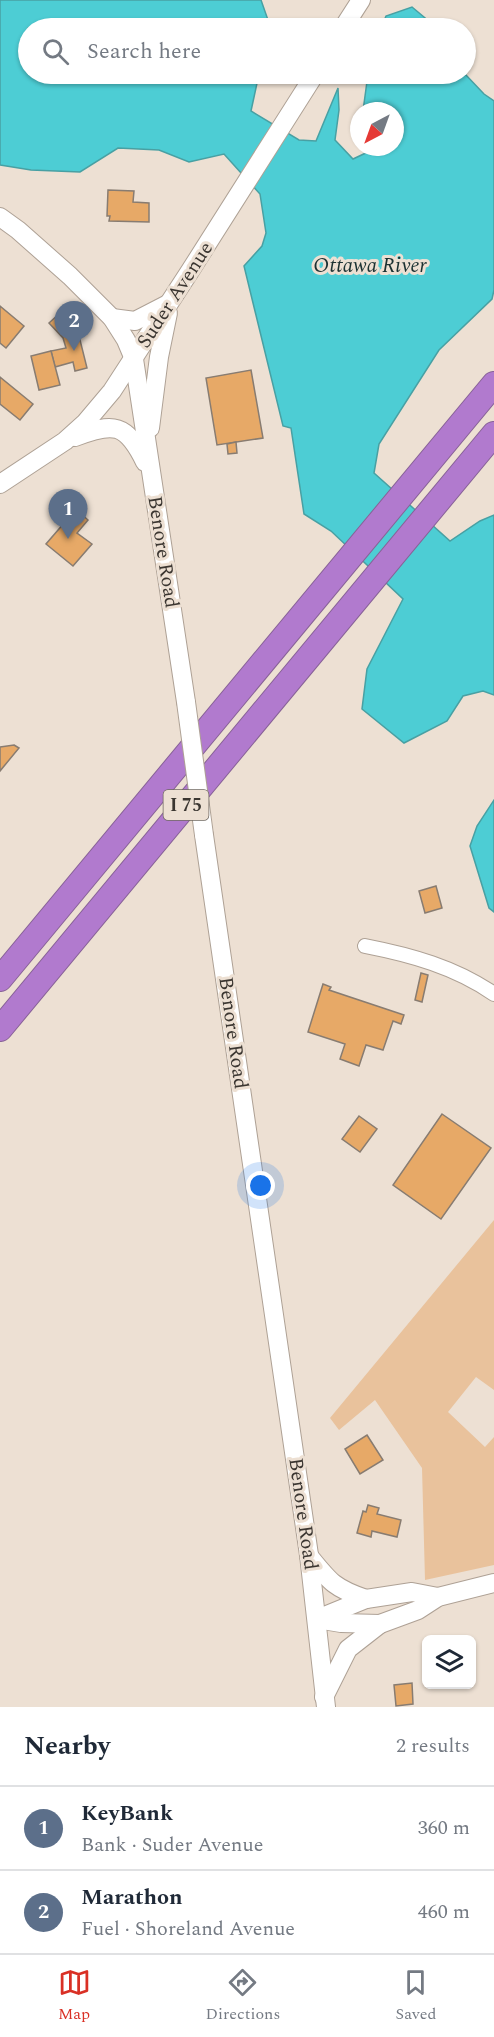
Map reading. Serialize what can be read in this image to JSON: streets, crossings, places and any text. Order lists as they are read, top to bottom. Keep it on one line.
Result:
{"streets":{"highway":["I 75"],"main road":["Suder Avenue","Benore Road"]},"crossings":[["Suder Avenue","Benore Road"]],"water":["Ottawa River"],"north":"bottom left","page":{"search":"Search here","pins":["2","1"],"heading":["Nearby","2 results"],"list":[{"mark":"1","name":"KeyBank","note":"Bank · Suder Avenue","value":"360 m"},{"mark":"2","name":"Marathon","note":"Fuel · Shoreland Avenue","value":"460 m"}],"nav":["Map","Directions","Saved"]}}
